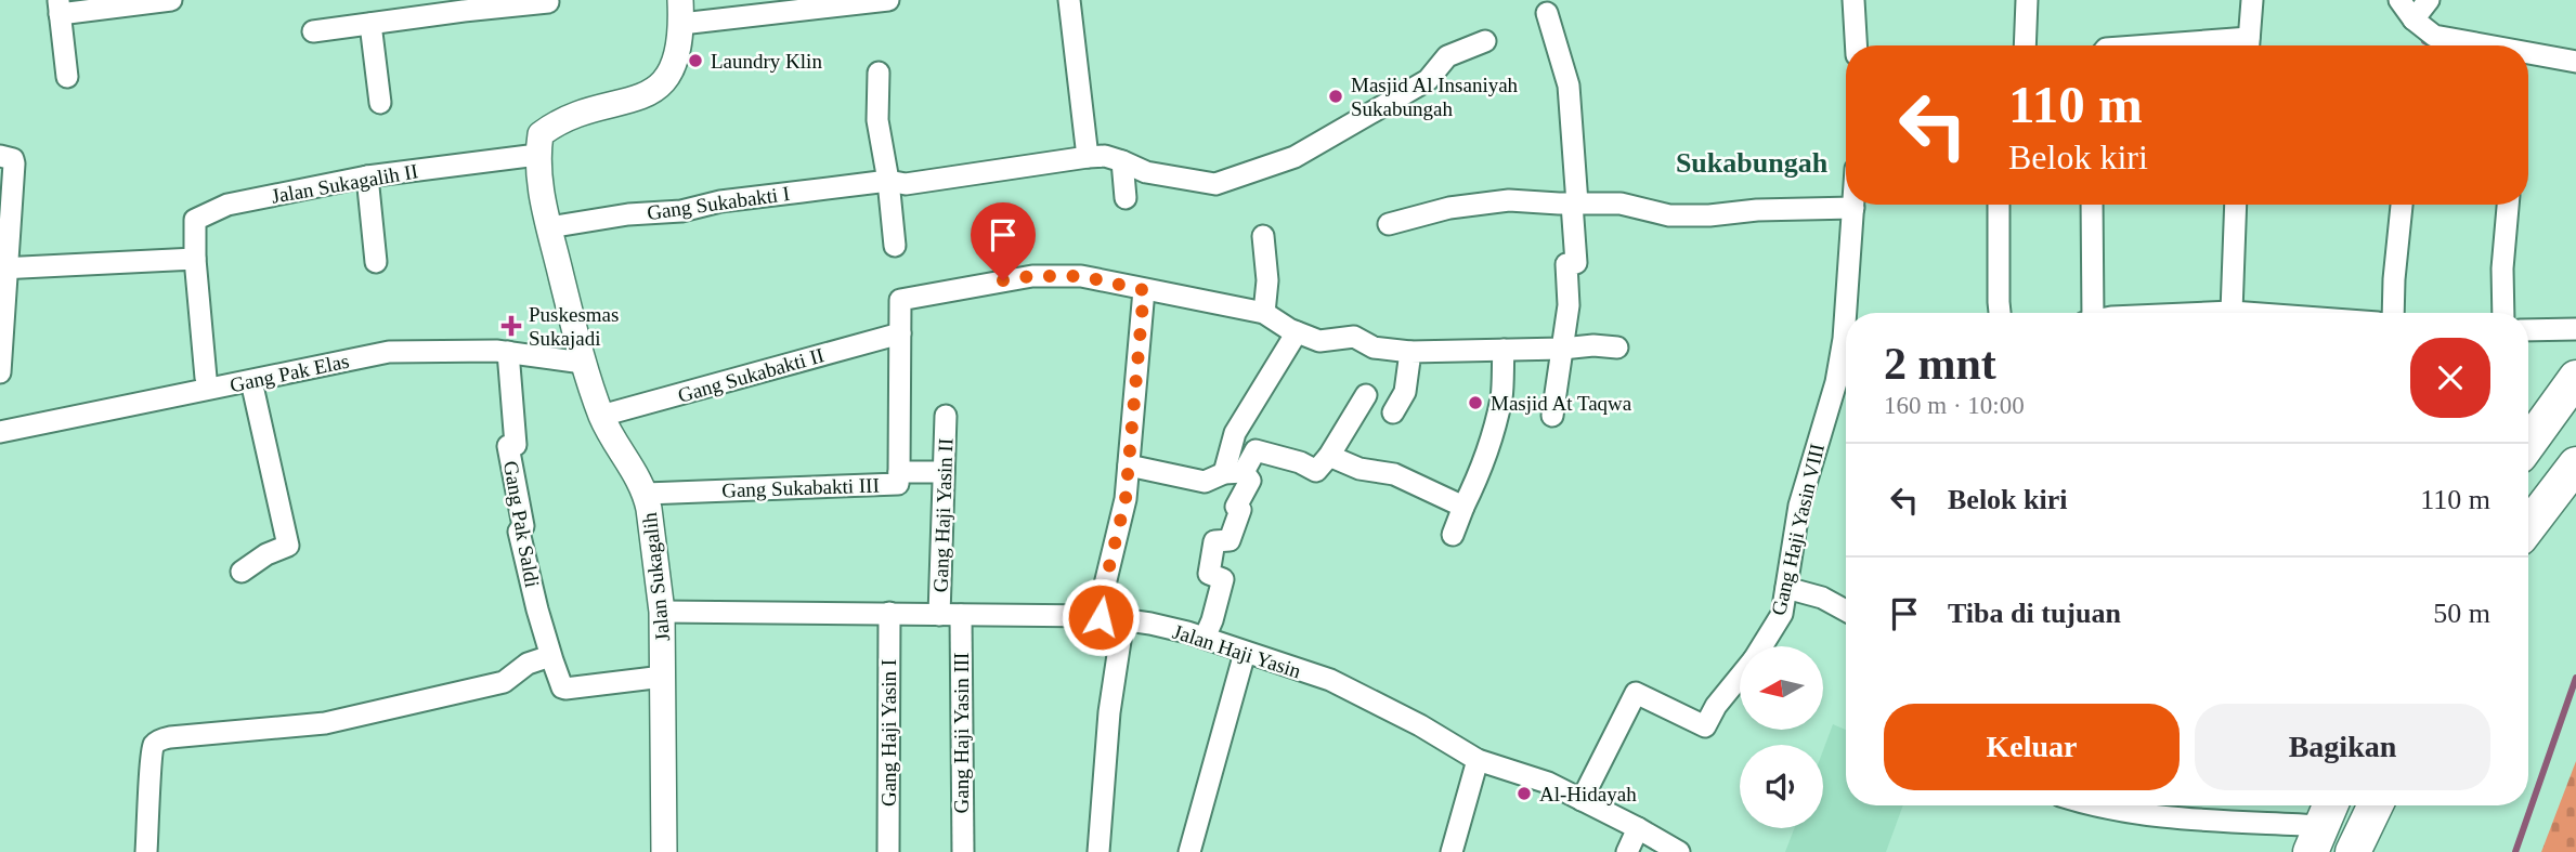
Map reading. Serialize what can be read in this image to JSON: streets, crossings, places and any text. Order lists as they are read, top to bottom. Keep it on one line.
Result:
{"streets":{"street":["Jalan Sukagalih II","Gang Sukabakti I","Gang Pak Elas","Gang Sukabakti II","Gang Sukabakti III","Gang Haji Yasin II","Gang Pak Saldi","Gang Haji Yasin VIII","Jalan Sukagalih","Jalan Haji Yasin","Gang Haji Yasin I","Gang Haji Yasin III"]},"crossings":[["Jalan Sukagalih II","Jalan Sukagalih"],["Gang Sukabakti I","Jalan Sukagalih"],["Gang Pak Elas","Gang Pak Saldi"],["Gang Pak Elas","Jalan Sukagalih"],["Gang Sukabakti II","Jalan Sukagalih"],["Gang Sukabakti III","Gang Haji Yasin II"],["Gang Sukabakti III","Jalan Sukagalih"],["Gang Haji Yasin II","Jalan Haji Yasin"],["Gang Haji Yasin II","Gang Haji Yasin III"],["Gang Pak Saldi","Jalan Sukagalih"],["Gang Haji Yasin VIII","Jalan Haji Yasin"],["Jalan Sukagalih","Jalan Haji Yasin"],["Jalan Haji Yasin","Gang Haji Yasin I"],["Jalan Haji Yasin","Gang Haji Yasin III"]],"districts":["Sukabungah"],"places":{"other":["Laundry Klin","Masjid Al Insaniyah Sukabungah","Masjid At Taqwa","Al-Hidayah"],"health":["Puskesmas Sukajadi"]},"north":"left","page":{"turn":["110 m","Belok kiri"],"heading":["2 mnt","160 m · 10:00"],"list":[{"name":"Belok kiri","value":"110 m"},{"name":"Tiba di tujuan","value":"50 m"}],"buttons":["Keluar","Bagikan"]}}
